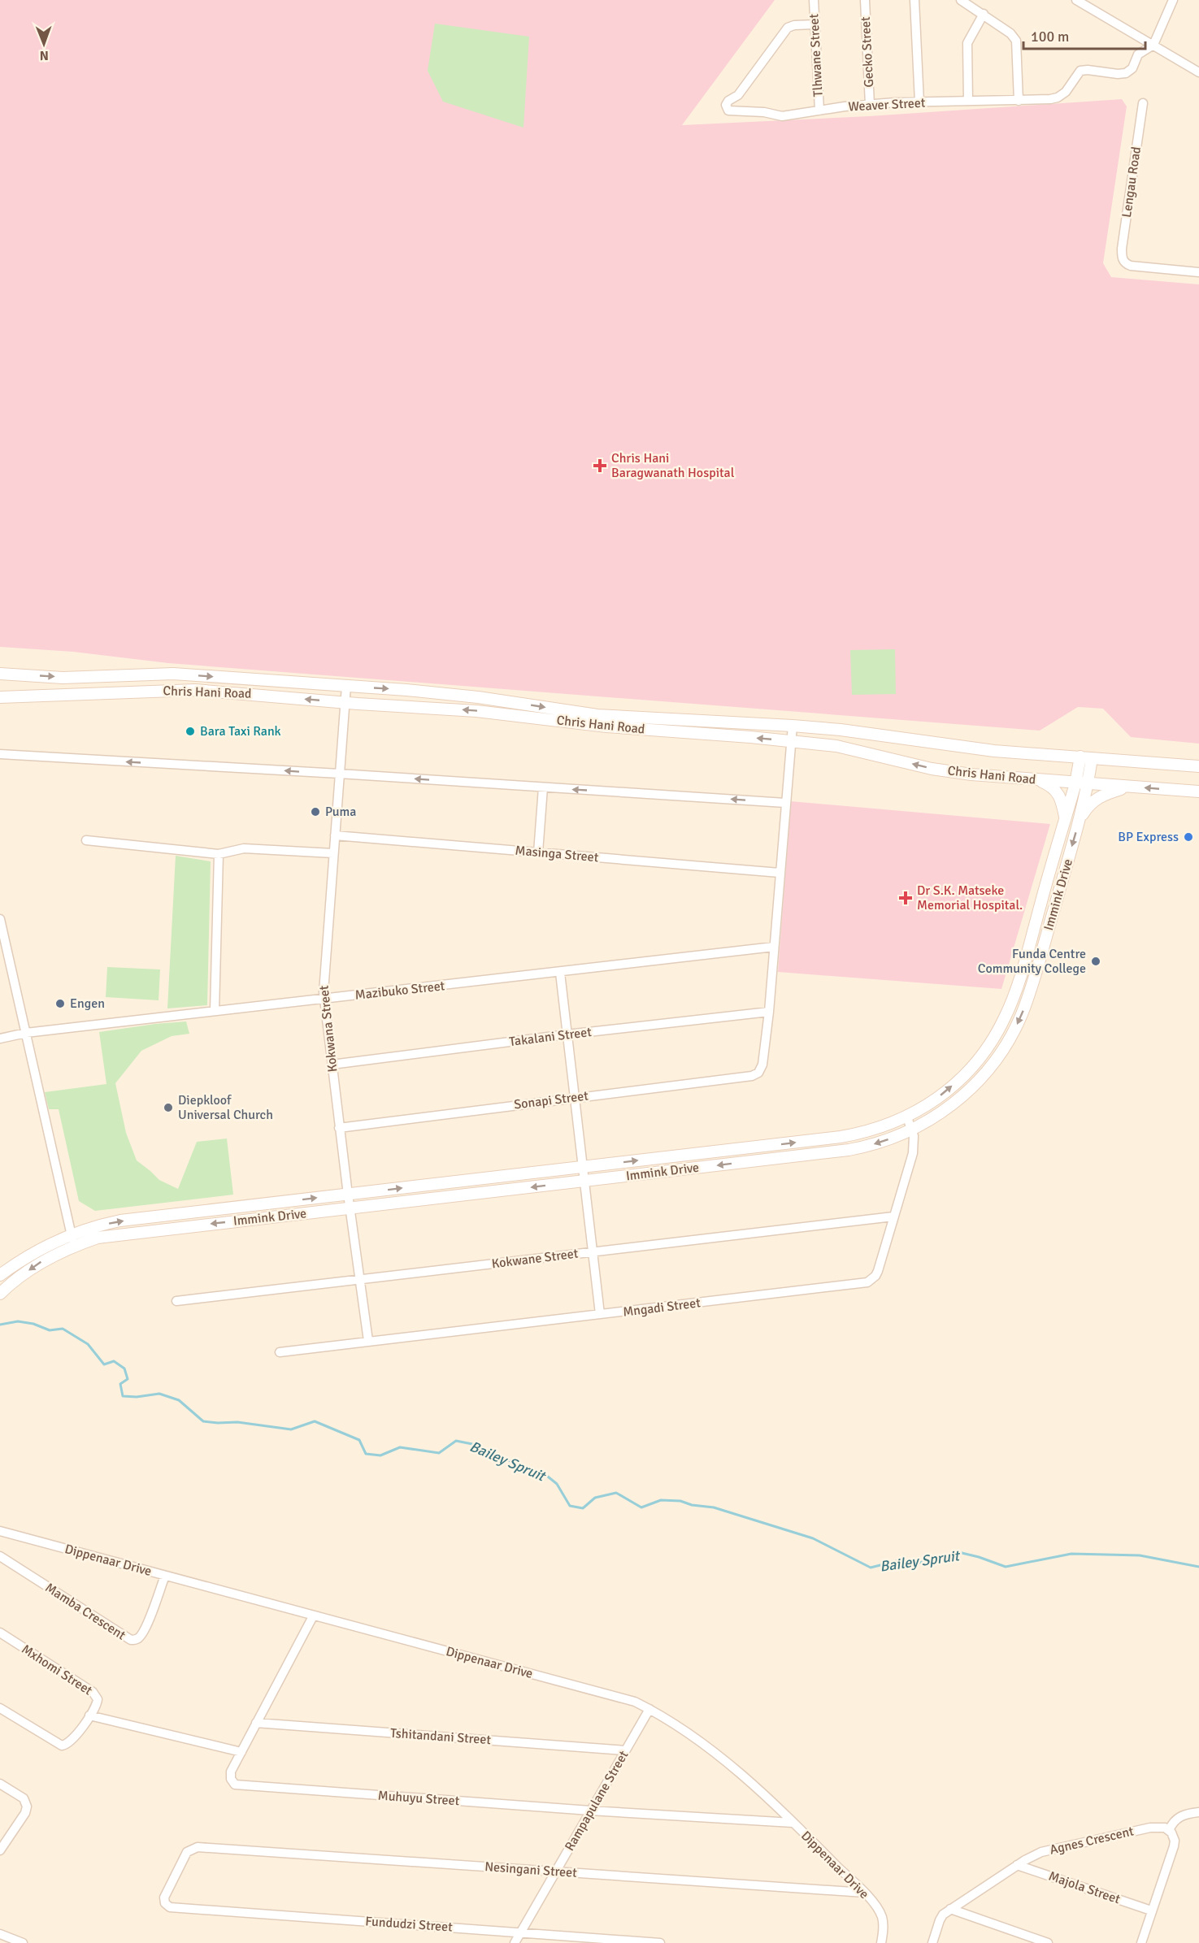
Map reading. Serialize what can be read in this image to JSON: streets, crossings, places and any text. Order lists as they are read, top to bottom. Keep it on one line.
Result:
{"streets":{"main road":["Chris Hani Road","Immink Drive"],"street":["Gecko Street","Tlhwane Street","Weaver Street","Lengau Road","Masinga Street","Mazibuko Street","Kokwana Street","Takalani Street","Sonapi Street","Kokwane Street","Mngadi Street","Dippenaar Drive","Mamba Crescent","Mxhomi Street","Tshitandani Street","Muhuyu Street","Rampapulane Street","Agnes Crescent","Nesingani Street","Majola Street","Fundudzi Street"]},"crossings":[["Gecko Street","Weaver Street"],["Tlhwane Street","Weaver Street"],["Chris Hani Road","Immink Drive"],["Chris Hani Road","Kokwana Street"],["Masinga Street","Kokwana Street"],["Immink Drive","Kokwana Street"],["Immink Drive","Mngadi Street"],["Mazibuko Street","Kokwana Street"],["Kokwana Street","Takalani Street"],["Kokwana Street","Sonapi Street"],["Kokwana Street","Kokwane Street"],["Kokwana Street","Mngadi Street"],["Takalani Street","Sonapi Street"],["Kokwane Street","Mngadi Street"],["Dippenaar Drive","Mamba Crescent"],["Dippenaar Drive","Muhuyu Street"],["Dippenaar Drive","Rampapulane Street"],["Dippenaar Drive","Nesingani Street"],["Tshitandani Street","Muhuyu Street"],["Tshitandani Street","Rampapulane Street"],["Muhuyu Street","Rampapulane Street"],["Rampapulane Street","Nesingani Street"],["Rampapulane Street","Fundudzi Street"],["Agnes Crescent","Majola Street"],["Nesingani Street","Fundudzi Street"]],"water":["Bailey Spruit"],"places":{"health":["Chris Hani Baragwanath Hospital","Dr S.K. Matseke Memorial Hospital."],"other":["Bara Taxi Rank","Puma","BP Express","Funda Centre Community College","Engen","Diepkloof Universal Church"]},"scale_bar":"100 m","north":"bottom"}
